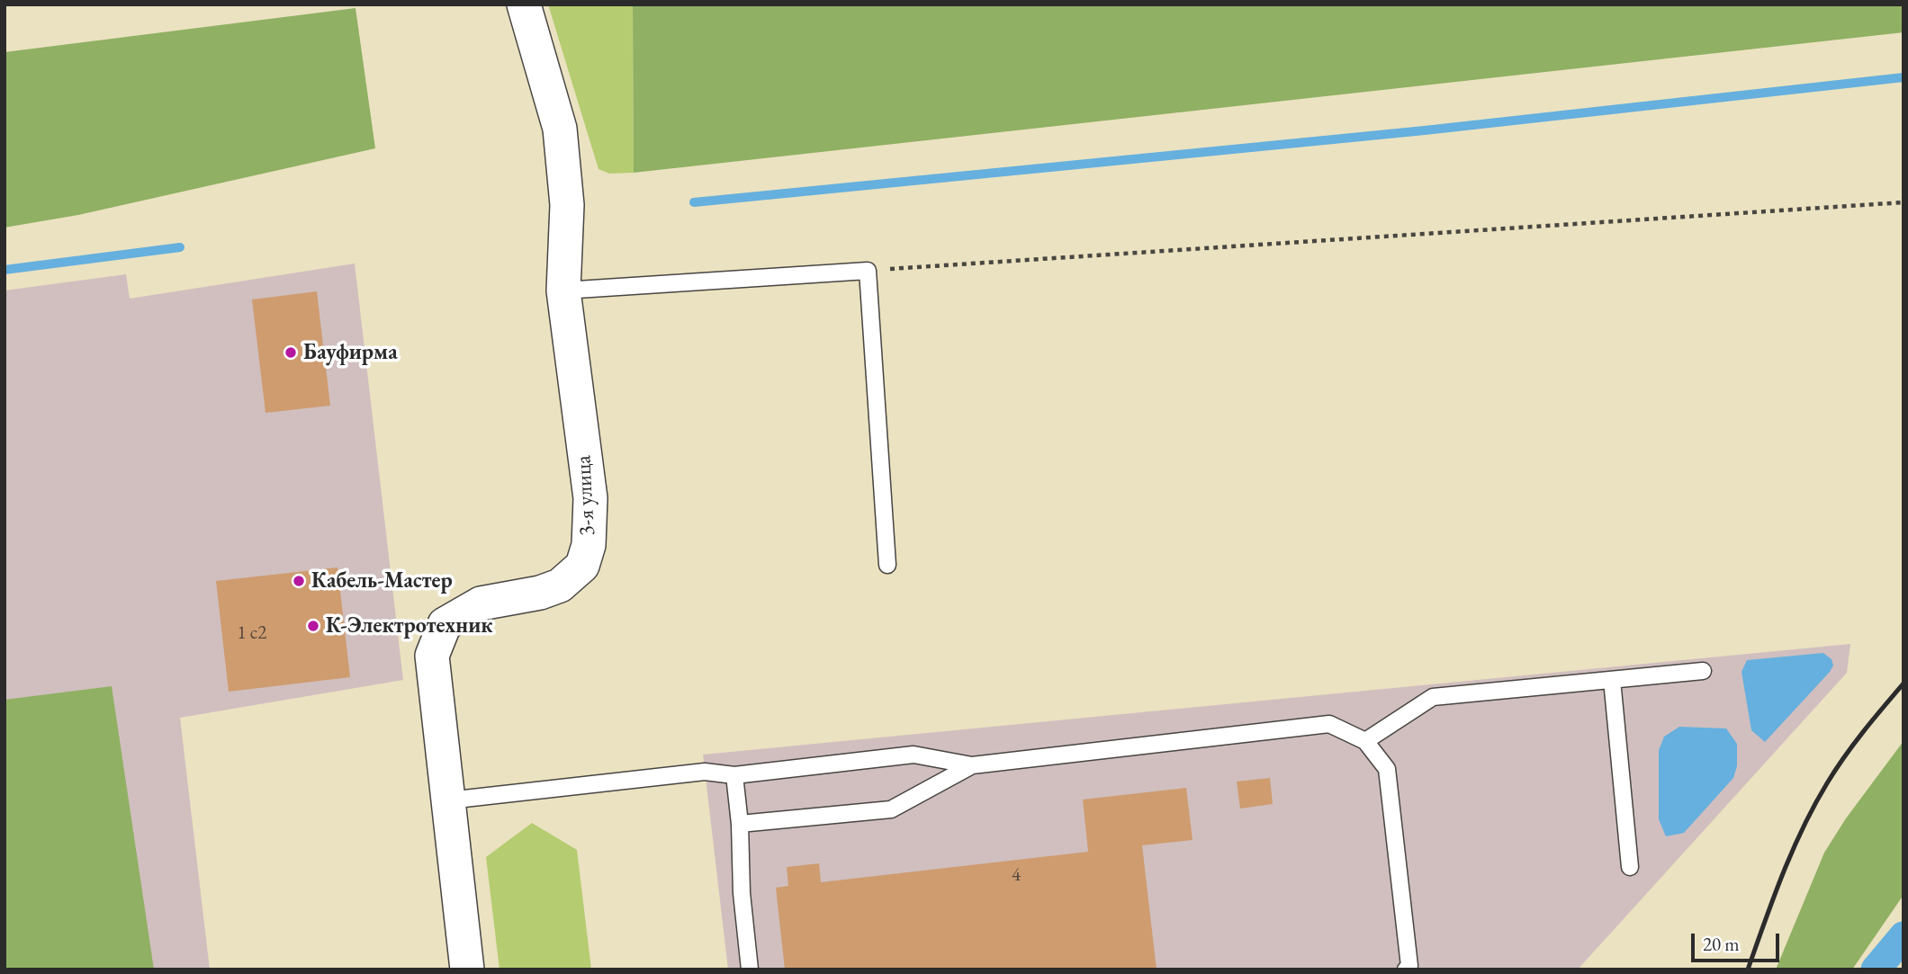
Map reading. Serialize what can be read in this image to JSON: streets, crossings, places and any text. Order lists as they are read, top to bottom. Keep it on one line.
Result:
{"streets":{"street":["3-я улица"]},"places":["Бауфирма","Кабель-Мастер","К-Электротехник"],"house_numbers":["1 с2","4"],"scale_bar":"20 m"}
